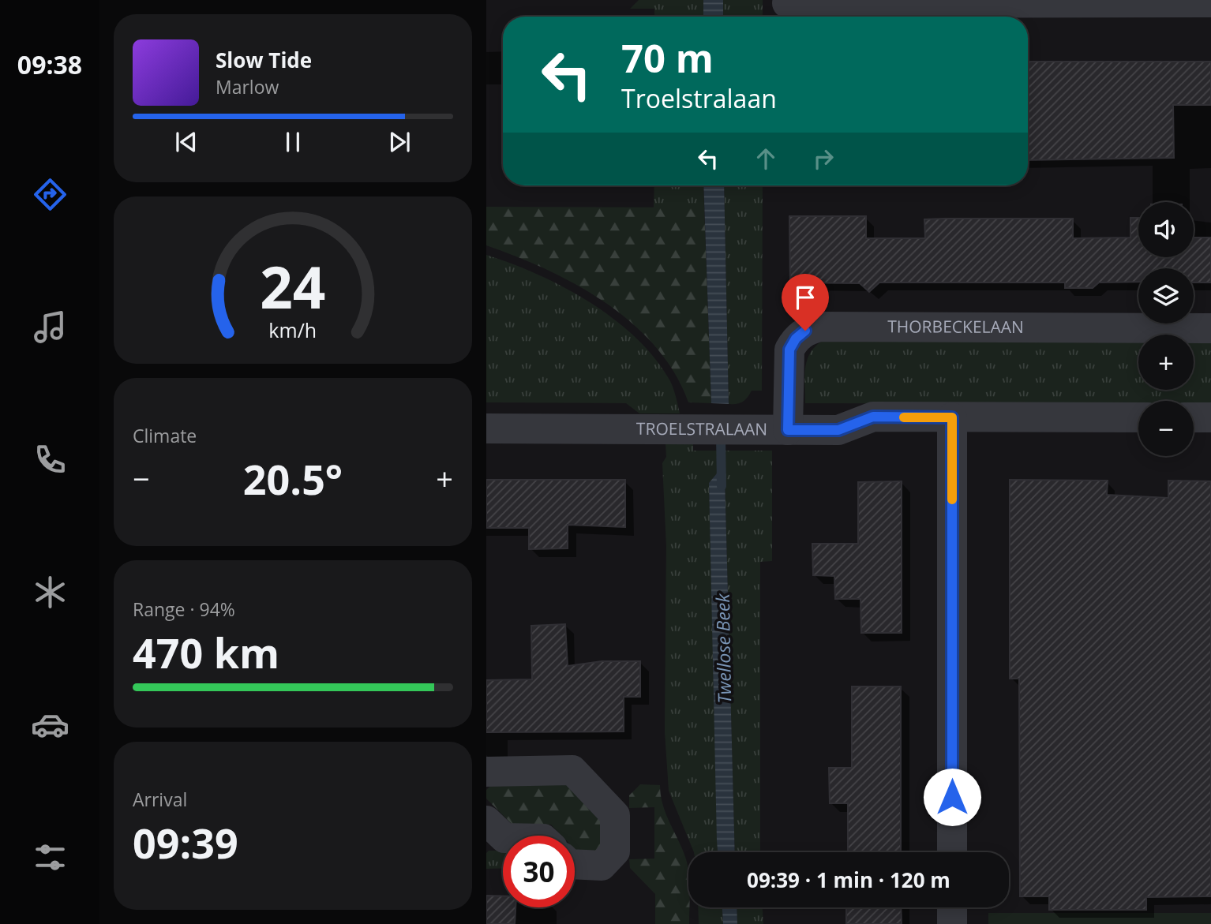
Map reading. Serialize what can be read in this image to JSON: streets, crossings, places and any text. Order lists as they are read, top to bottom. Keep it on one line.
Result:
{"streets":{"street":["THORBECKELAAN","TROELSTRALAAN"]},"crossings":[["THORBECKELAAN","TROELSTRALAAN"]],"water":["Twellose Beek"],"page":{"tabs":"09:38","turn":["70 m","Troelstralaan"],"song":["Slow Tide","Marlow"],"map_buttons":["+","−"],"tile":["Climate",["Range · 94%","470 km"],["Arrival","09:39"]],"heat":["−","20.5°","+"],"limit":"30","trip":"09:39 · 1 min · 120 m","gauge":["24","km/h"]}}
